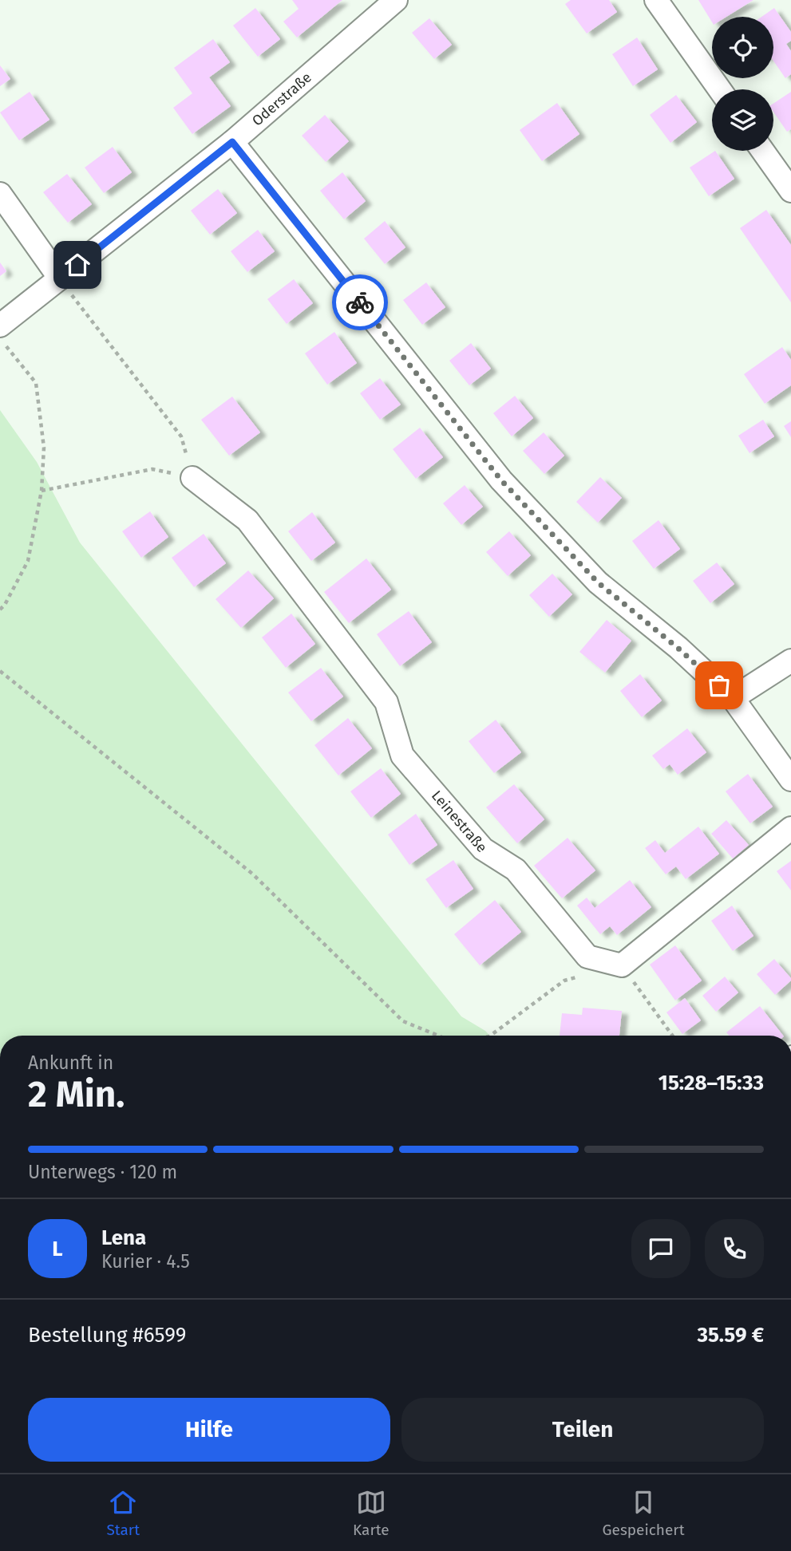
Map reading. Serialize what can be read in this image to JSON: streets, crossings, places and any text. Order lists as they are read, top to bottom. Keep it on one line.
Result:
{"streets":{"street":["Oderstraße","Leinestraße"]},"page":{"heading":["2 Min.","Ankunft in","15:28–15:33"],"panel":["Lena","Kurier · 4.5","Bestellung #6599","35.59 €"],"bar":"Unterwegs · 120 m","round":"L","buttons":["Hilfe","Teilen"],"tabs":["Start","Karte","Gespeichert"]}}
